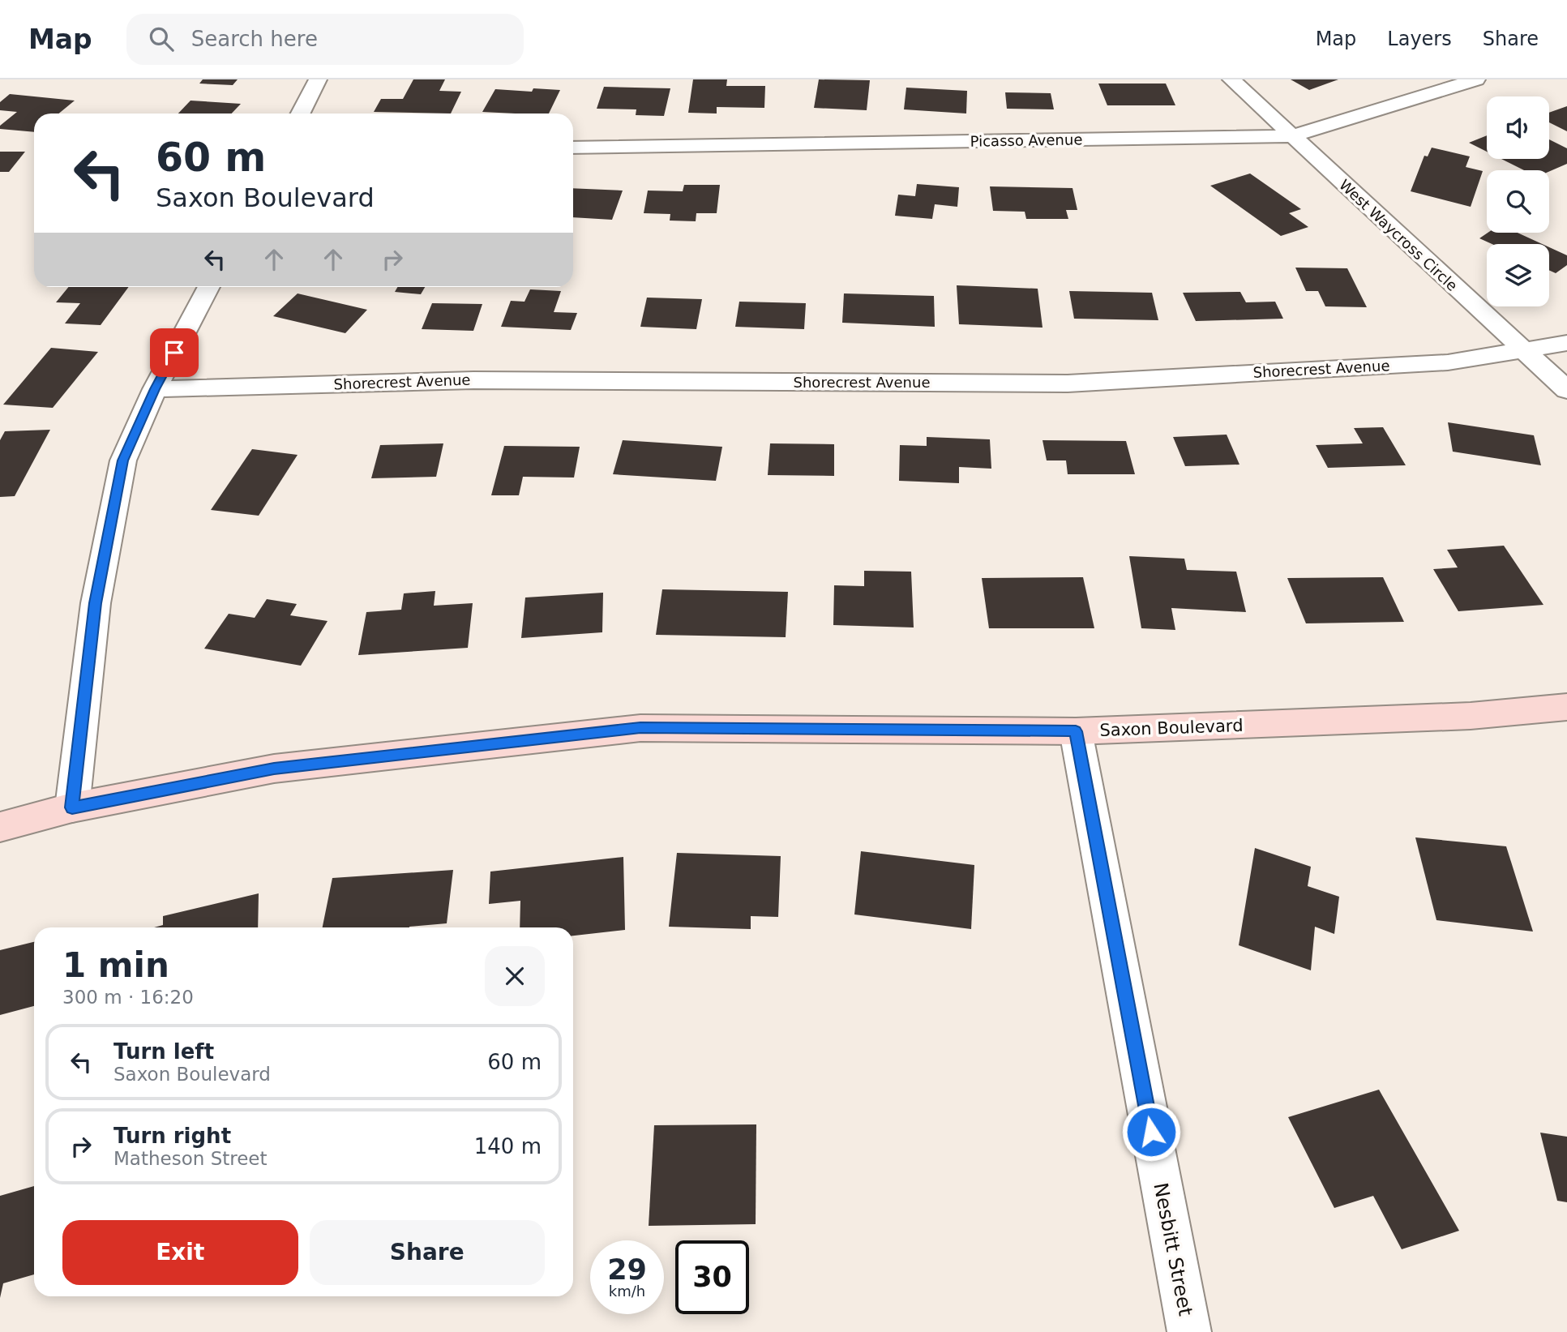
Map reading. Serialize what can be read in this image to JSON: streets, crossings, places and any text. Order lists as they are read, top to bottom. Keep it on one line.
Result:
{"streets":{"main road":["Saxon Boulevard"],"street":["Picasso Avenue","West Waycross Circle","Shorecrest Avenue","Nesbitt Street"]},"crossings":[["Picasso Avenue","West Waycross Circle"],["West Waycross Circle","Shorecrest Avenue"],["Saxon Boulevard","Nesbitt Street"]],"page":{"header":"Map","search":"Search here","nav":["Map","Layers","Share"],"turn":["60 m","Saxon Boulevard"],"heading":["1 min","300 m · 16:20"],"list":[{"name":"Turn left","note":"Saxon Boulevard","value":"60 m"},{"name":"Turn right","note":"Matheson Street","value":"140 m"}],"buttons":["Exit","Share"],"speed":"29 km/h","limit":"30"}}
